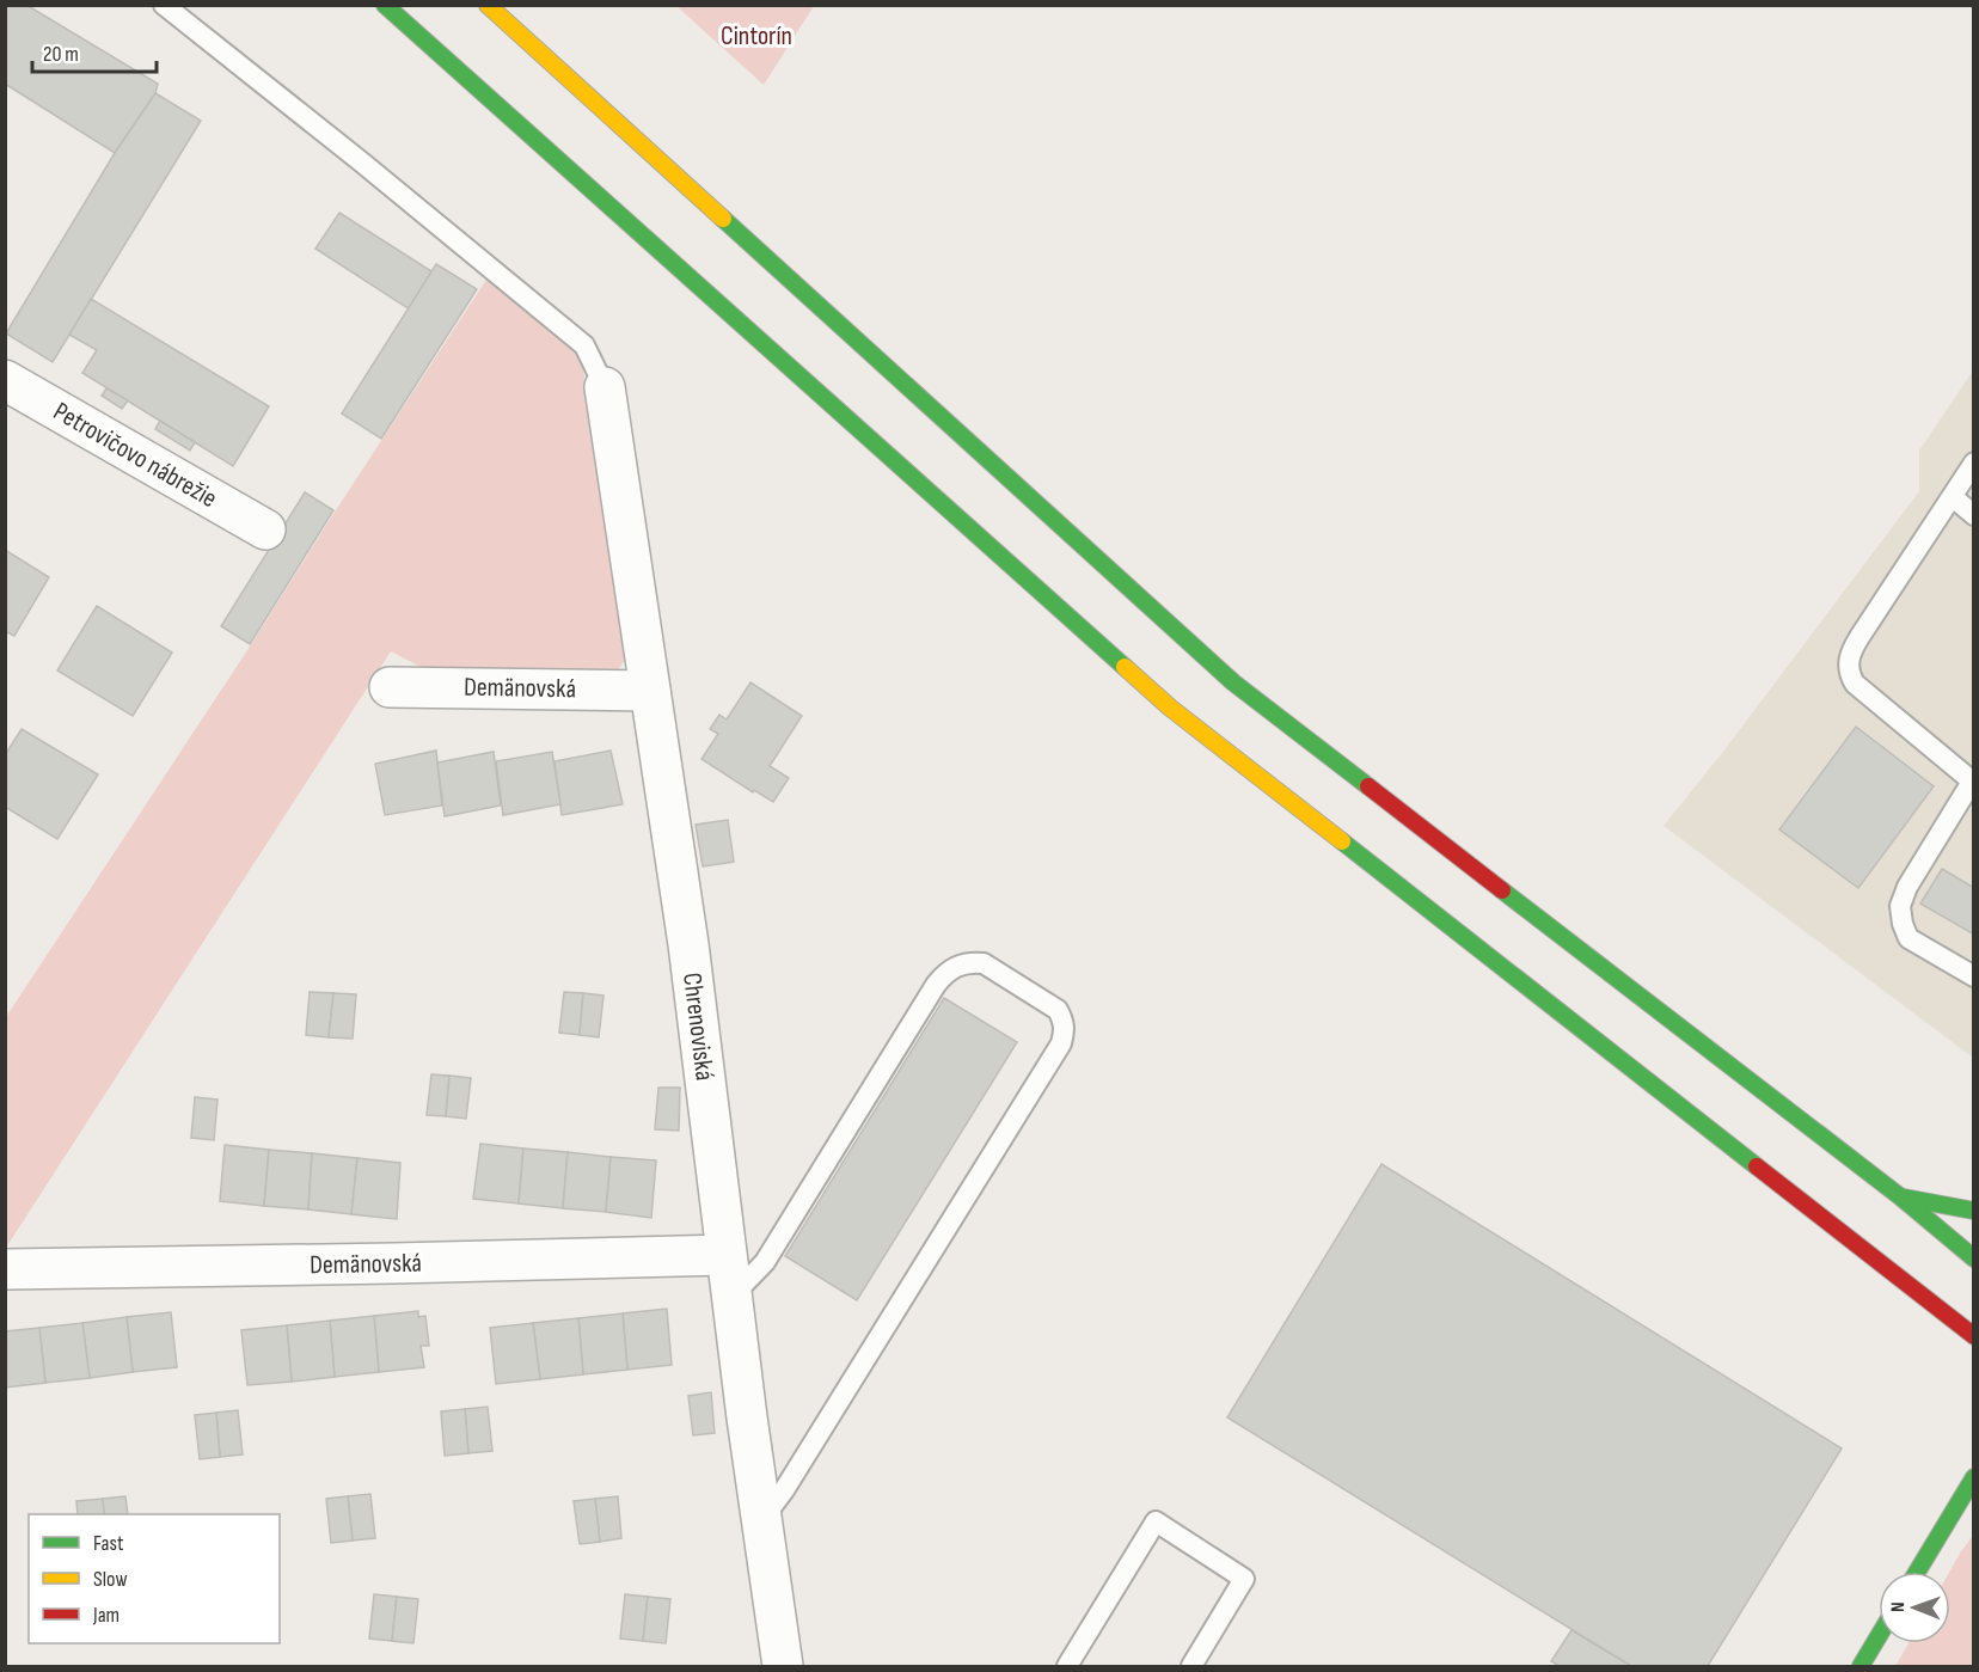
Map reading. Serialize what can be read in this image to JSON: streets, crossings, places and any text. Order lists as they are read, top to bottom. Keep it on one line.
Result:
{"streets":{"street":["Petrovičovo nábrežie","Demänovská","Chrenoviská"]},"crossings":[["Demänovská","Chrenoviská"]],"parks":["Cintorín"],"legend":["Fast","Slow","Jam"],"scale_bar":"20 m","north":"left"}
